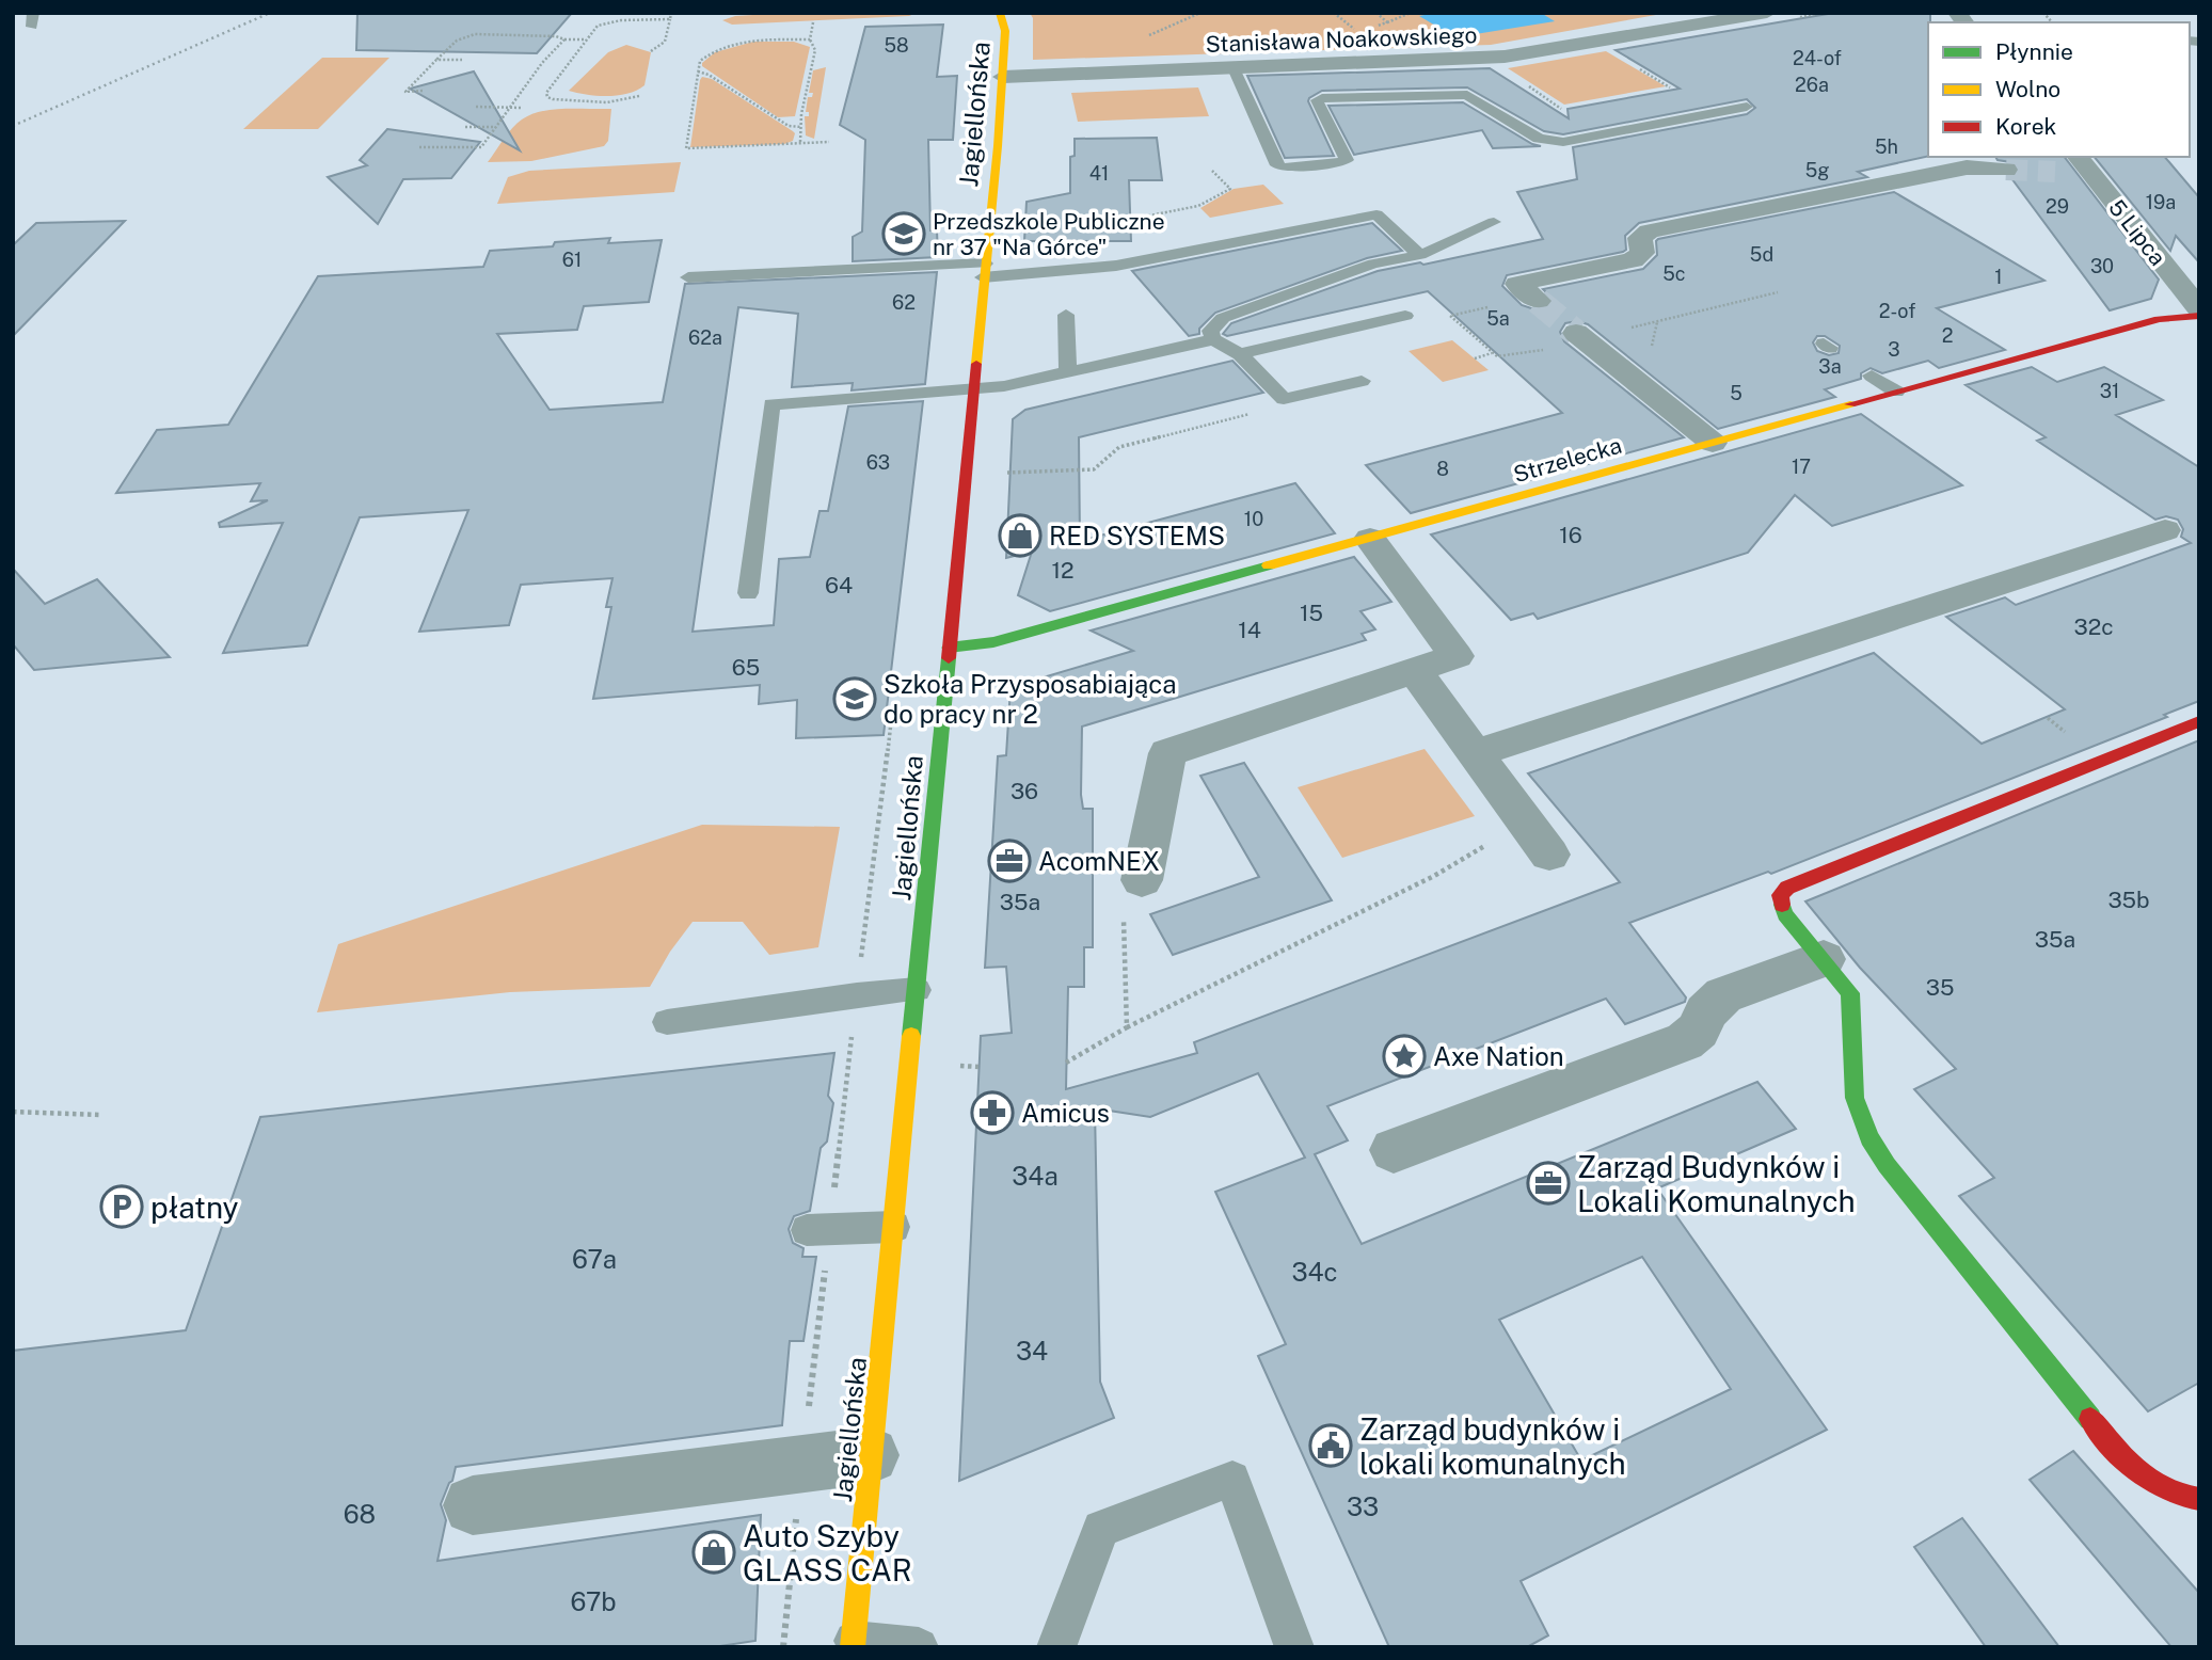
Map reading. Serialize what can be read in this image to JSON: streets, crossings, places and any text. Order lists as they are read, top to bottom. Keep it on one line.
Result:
{"streets":{"street":["Stanisława Noakowskiego","Jagiellońska","5 Lipca","Strzelecka"]},"crossings":[["Stanisława Noakowskiego","Jagiellońska"],["Jagiellońska","Strzelecka"],["5 Lipca","Strzelecka"]],"places":{"school or university":["Przedszkole Publiczne nr 37 \"Na Górce\"","Szkoła Przysposabiająca do pracy nr 2"],"shop":["RED SYSTEMS","Auto Szyby GLASS CAR"],"office":["AcomNEX","Zarząd Budynków i Lokali Komunalnych"],"place":["Axe Nation"],"pharmacy":["Amicus"],"parking":["płatny"],"public building":["Zarząd budynków i lokali komunalnych"]},"house_numbers":["58","24-of","26a","5h","5g","41","19a","29","5d","61","30","5c","1","62","2-of","5a","2","62a","3","3a","31","5","63","17","8","10","16","12","64","15","32c","14","65","36","35b","35a","35a","35","34a","67a","34c","34","33","68","67b"],"legend":["Płynnie","Wolno","Korek"]}
